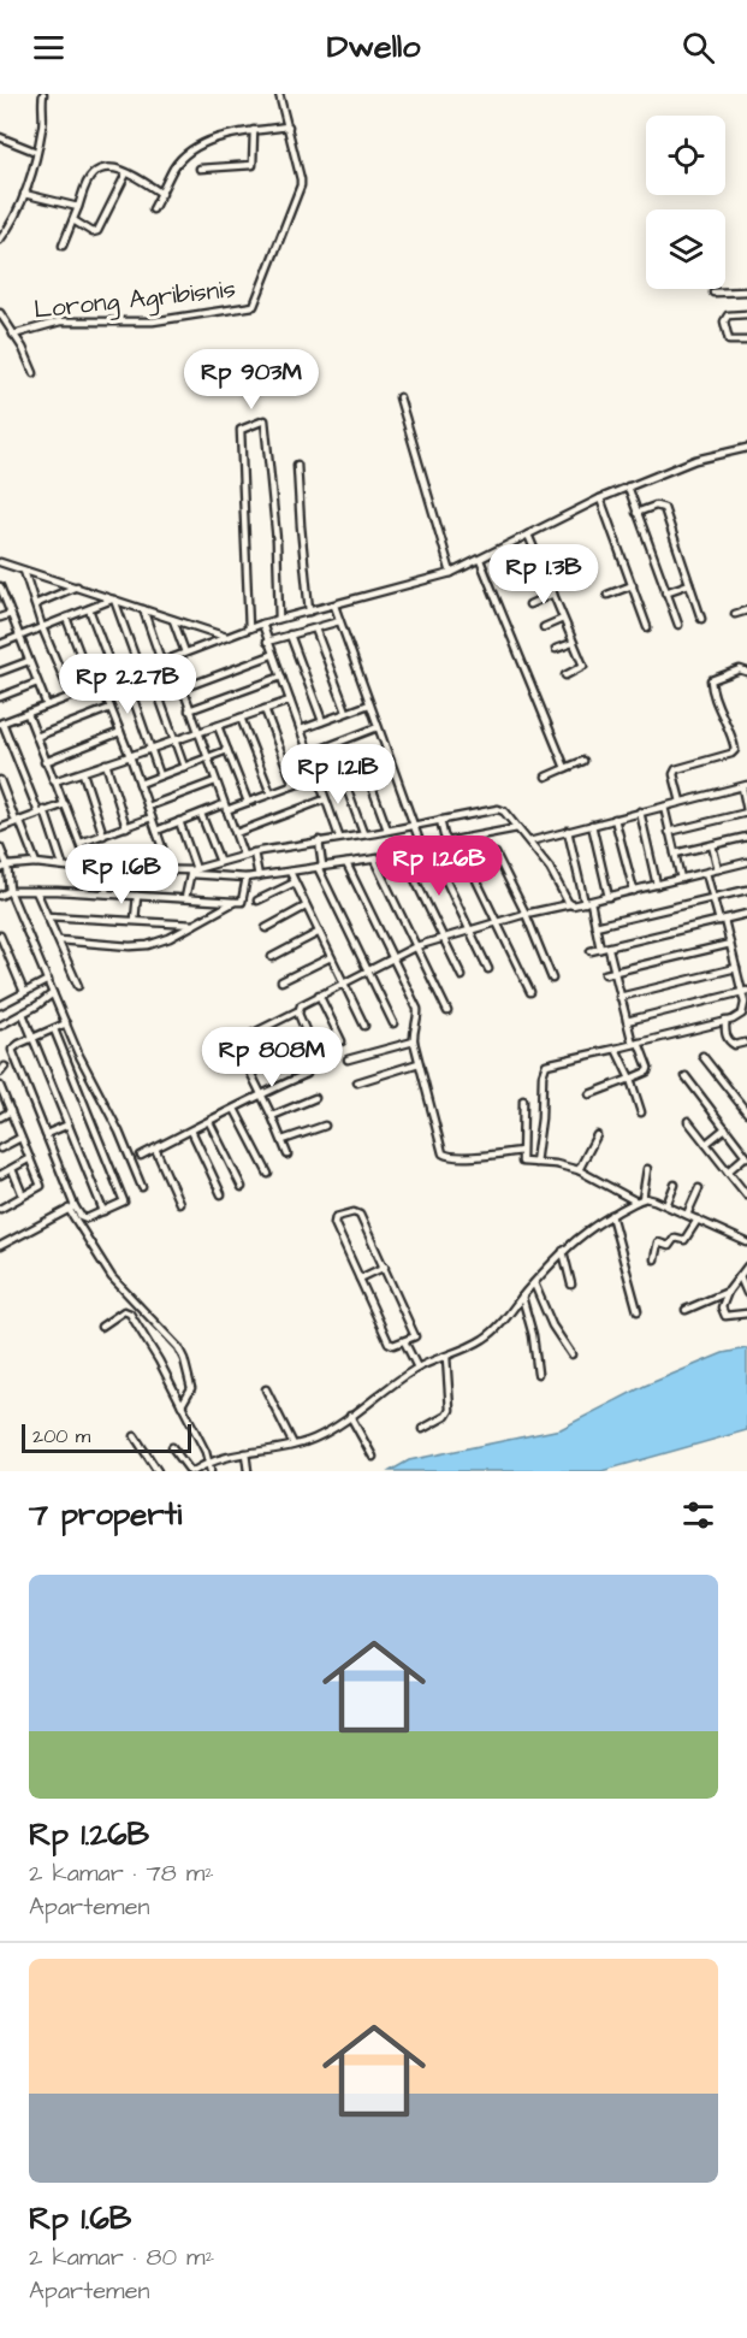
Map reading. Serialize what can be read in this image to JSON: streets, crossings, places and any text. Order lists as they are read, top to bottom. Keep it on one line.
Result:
{"streets":{"street":["Lorong Agribisnis"]},"scale_bar":"200 m","page":{"header":"Dwello","price":["Rp 903M","Rp 1.3B","Rp 2.27B","Rp 1.21B","Rp 1.26B","Rp 1.6B","Rp 808M"],"scale":"200 m","heading":"7 properti","list":[{"name":"Rp 1.26B","note":"2 kamar · 78 m² · Apartemen"},{"name":"Rp 1.6B","note":"2 kamar · 80 m² · Apartemen"}]}}
